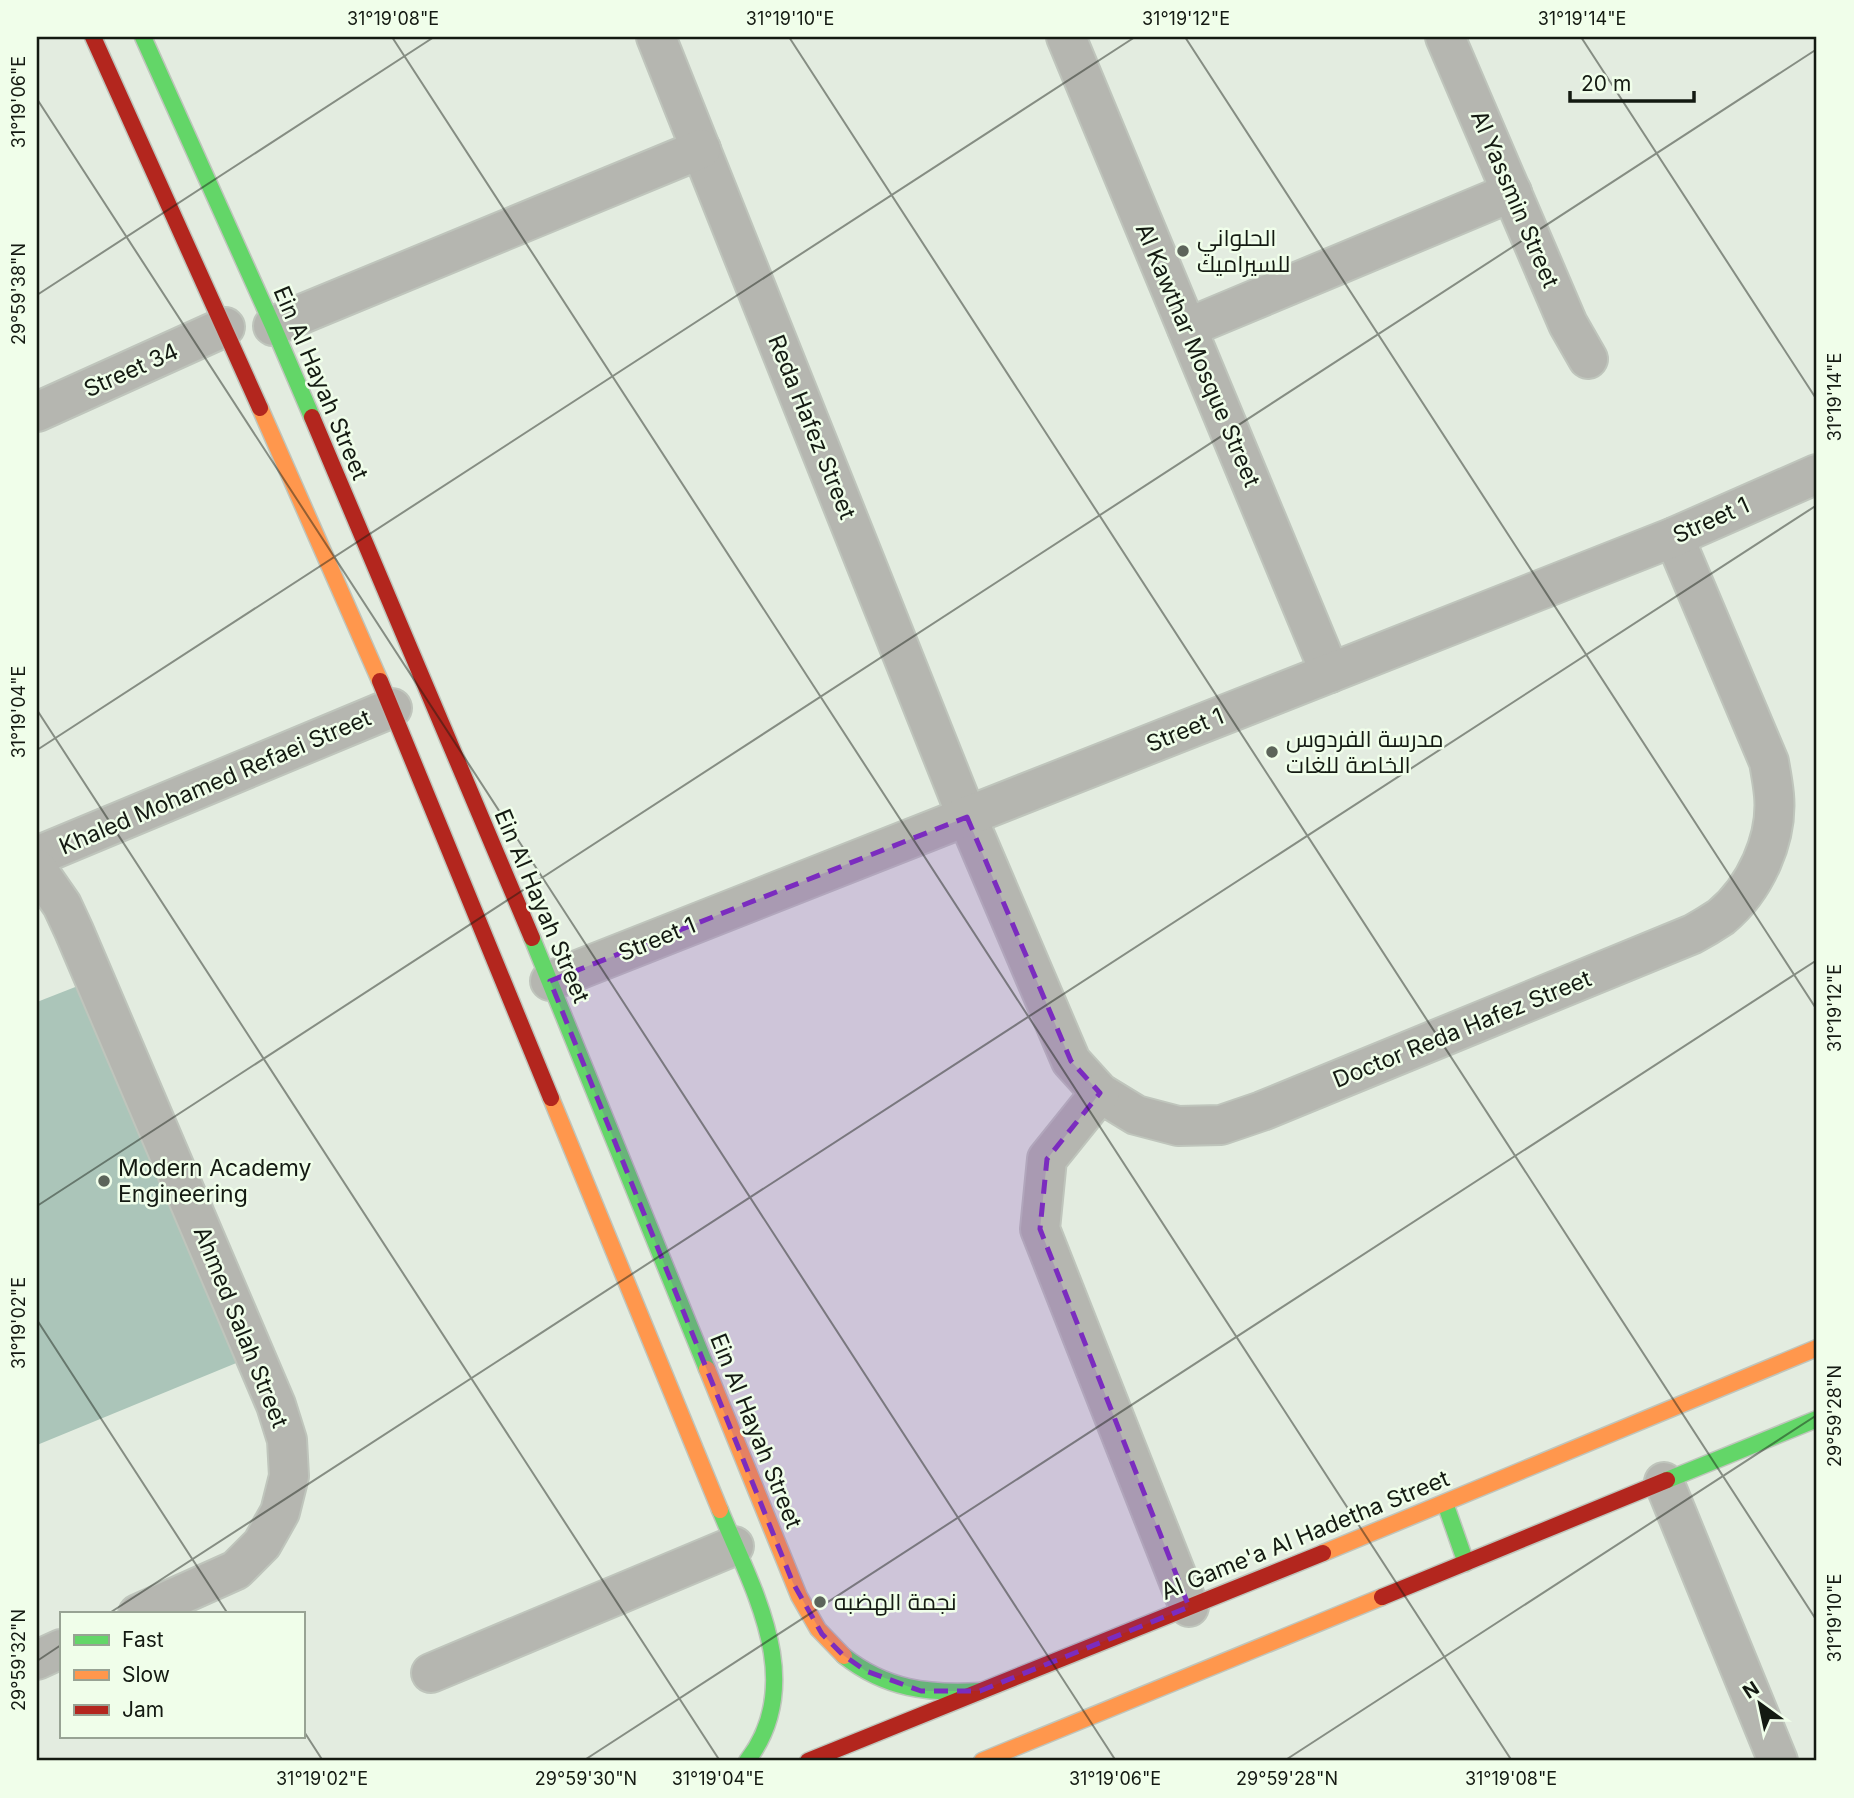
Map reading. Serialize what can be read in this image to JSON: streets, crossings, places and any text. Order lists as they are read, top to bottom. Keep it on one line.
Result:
{"streets":{"street":["Al Yassmin Street","Al Kawthar Mosque Street","Street 34","Ein Al Hayah Street","Reda Hafez Street","Street 1","Khaled Mohamed Refaei Street","Doctor Reda Hafez Street","Ahmed Salah Street","Al Game'a Al Hadetha Street"]},"crossings":[["Al Kawthar Mosque Street","Street 1"],["Ein Al Hayah Street","Street 1"],["Ein Al Hayah Street","Al Game'a Al Hadetha Street"],["Reda Hafez Street","Street 1"],["Reda Hafez Street","Doctor Reda Hafez Street"],["Street 1","Doctor Reda Hafez Street"]],"places":["الحلواني للسيراميك","مدرسة الفردوس الخاصة للغات","Modern Academy Engineering","نجمة الهضبه"],"legend":["Fast","Slow","Jam"],"scale_bar":"20 m","north":"top left","coordinates":["31°19'08\"E","31°19'10\"E","31°19'12\"E","31°19'14\"E","31°19'06\"E","29°59'38\"N","31°19'04\"E","31°19'02\"E","29°59'28\"N","29°59'32\"N","29°59'30\"N"]}
